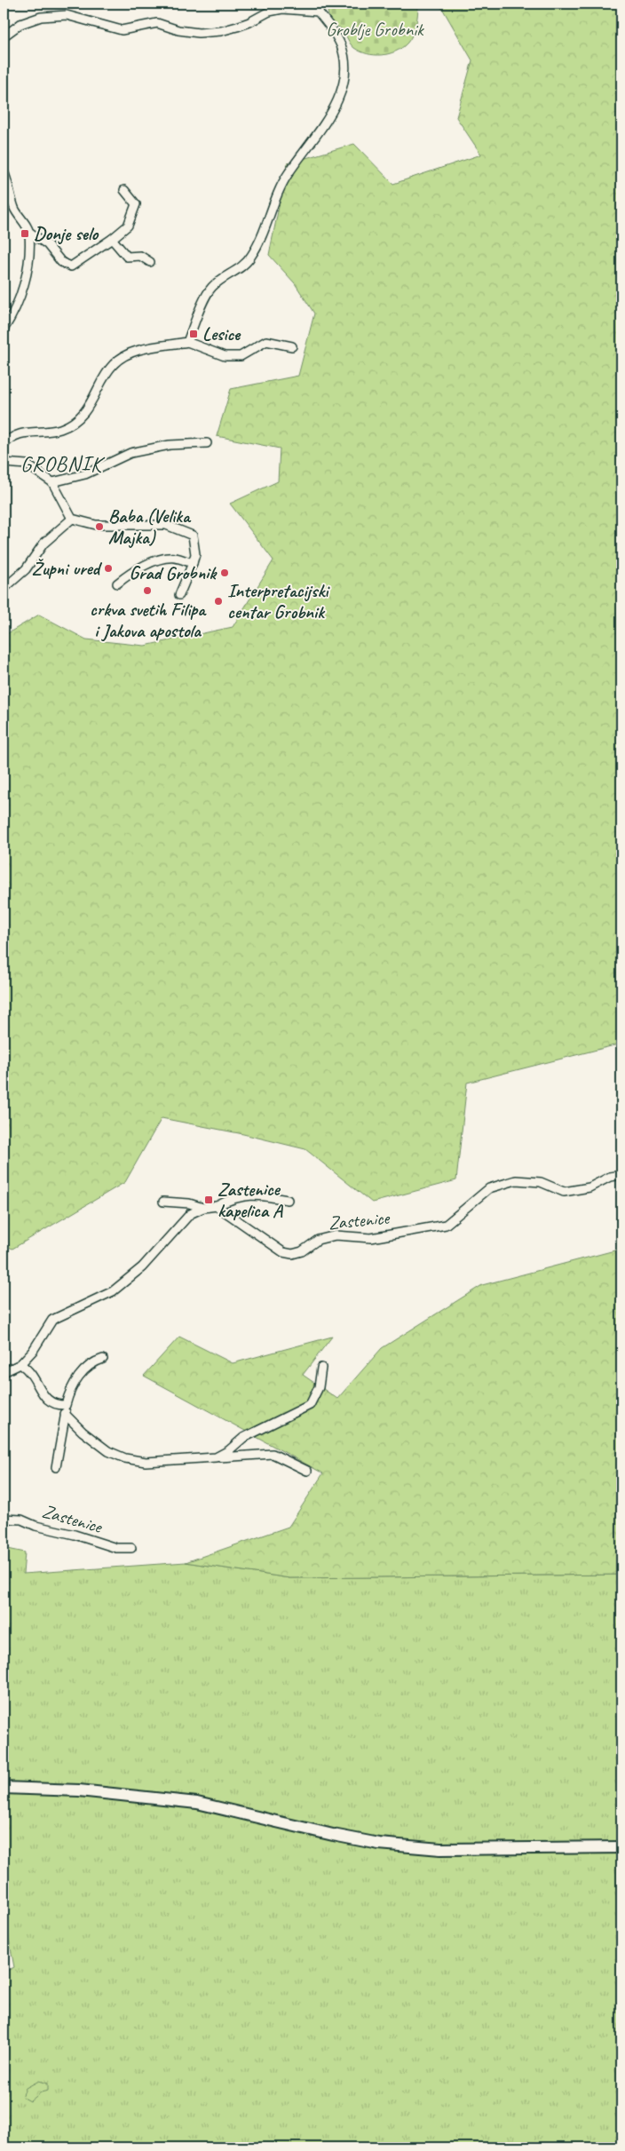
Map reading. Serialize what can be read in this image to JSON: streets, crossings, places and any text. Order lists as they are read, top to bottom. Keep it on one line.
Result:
{"streets":{"street":["Zastenice"]},"districts":["GROBNIK"],"parks":["Groblje Grobnik"],"places":{"transit":["Donje selo","Lesice","Zastenice kapelica A"],"other":["Baba (Velika Majka)","Župni ured","Grad Grobnik","crkva svetih Filipa i Jakova apostola","Interpretacijski centar Grobnik"]}}
